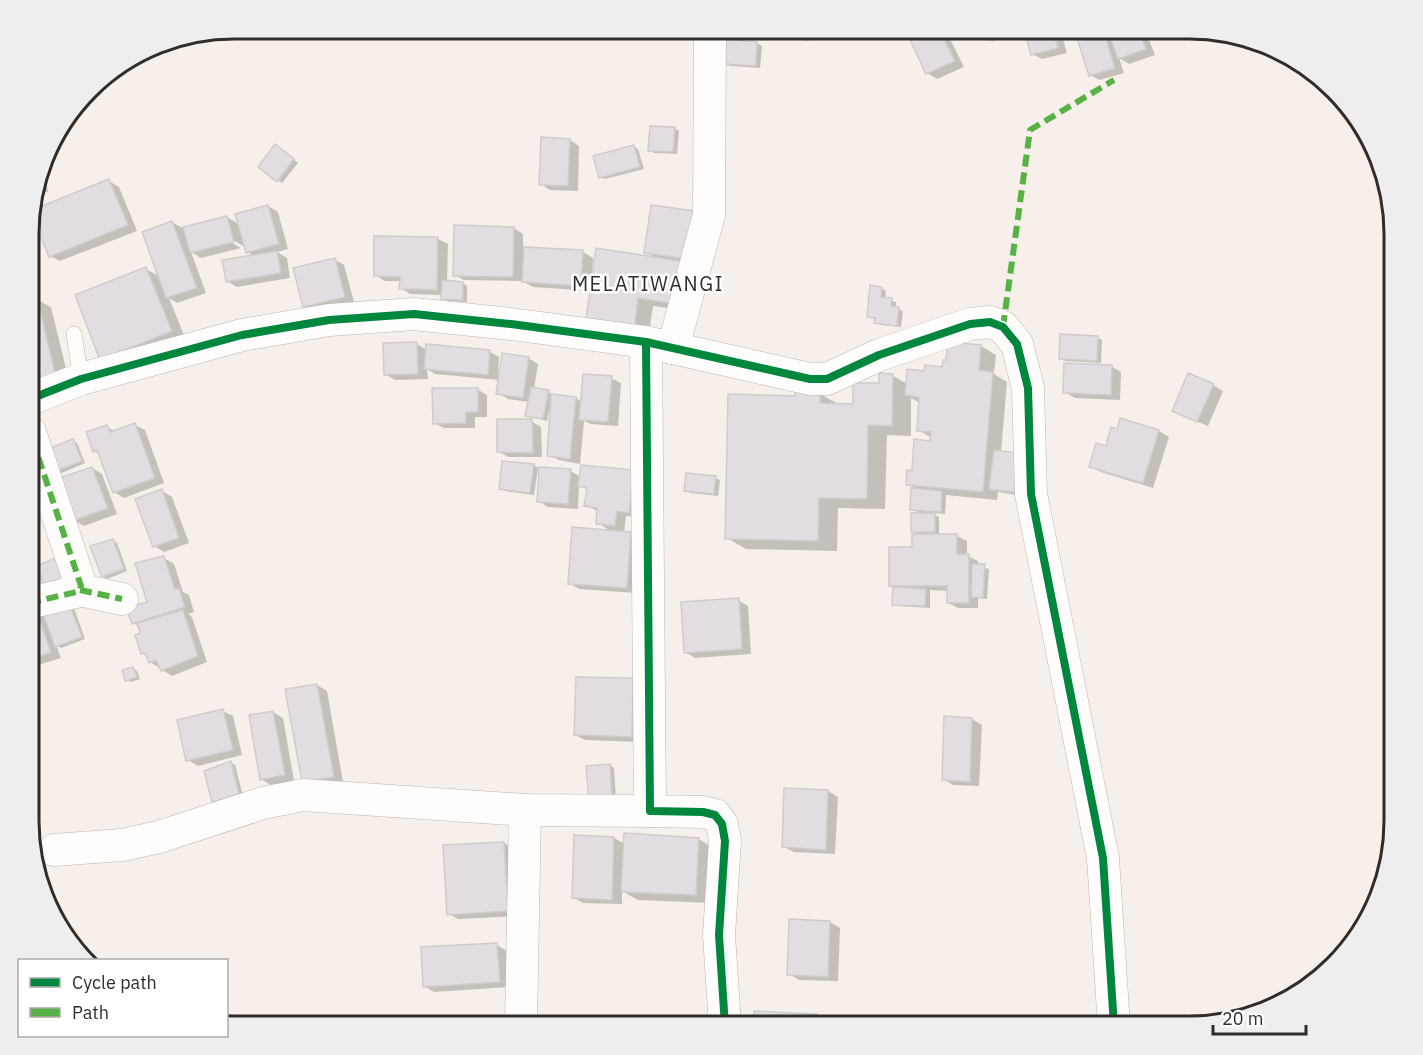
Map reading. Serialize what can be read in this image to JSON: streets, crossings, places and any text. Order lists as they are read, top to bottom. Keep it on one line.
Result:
{"districts":["MELATIWANGI"],"legend":["Cycle path","Path"],"scale_bar":"20 m"}
